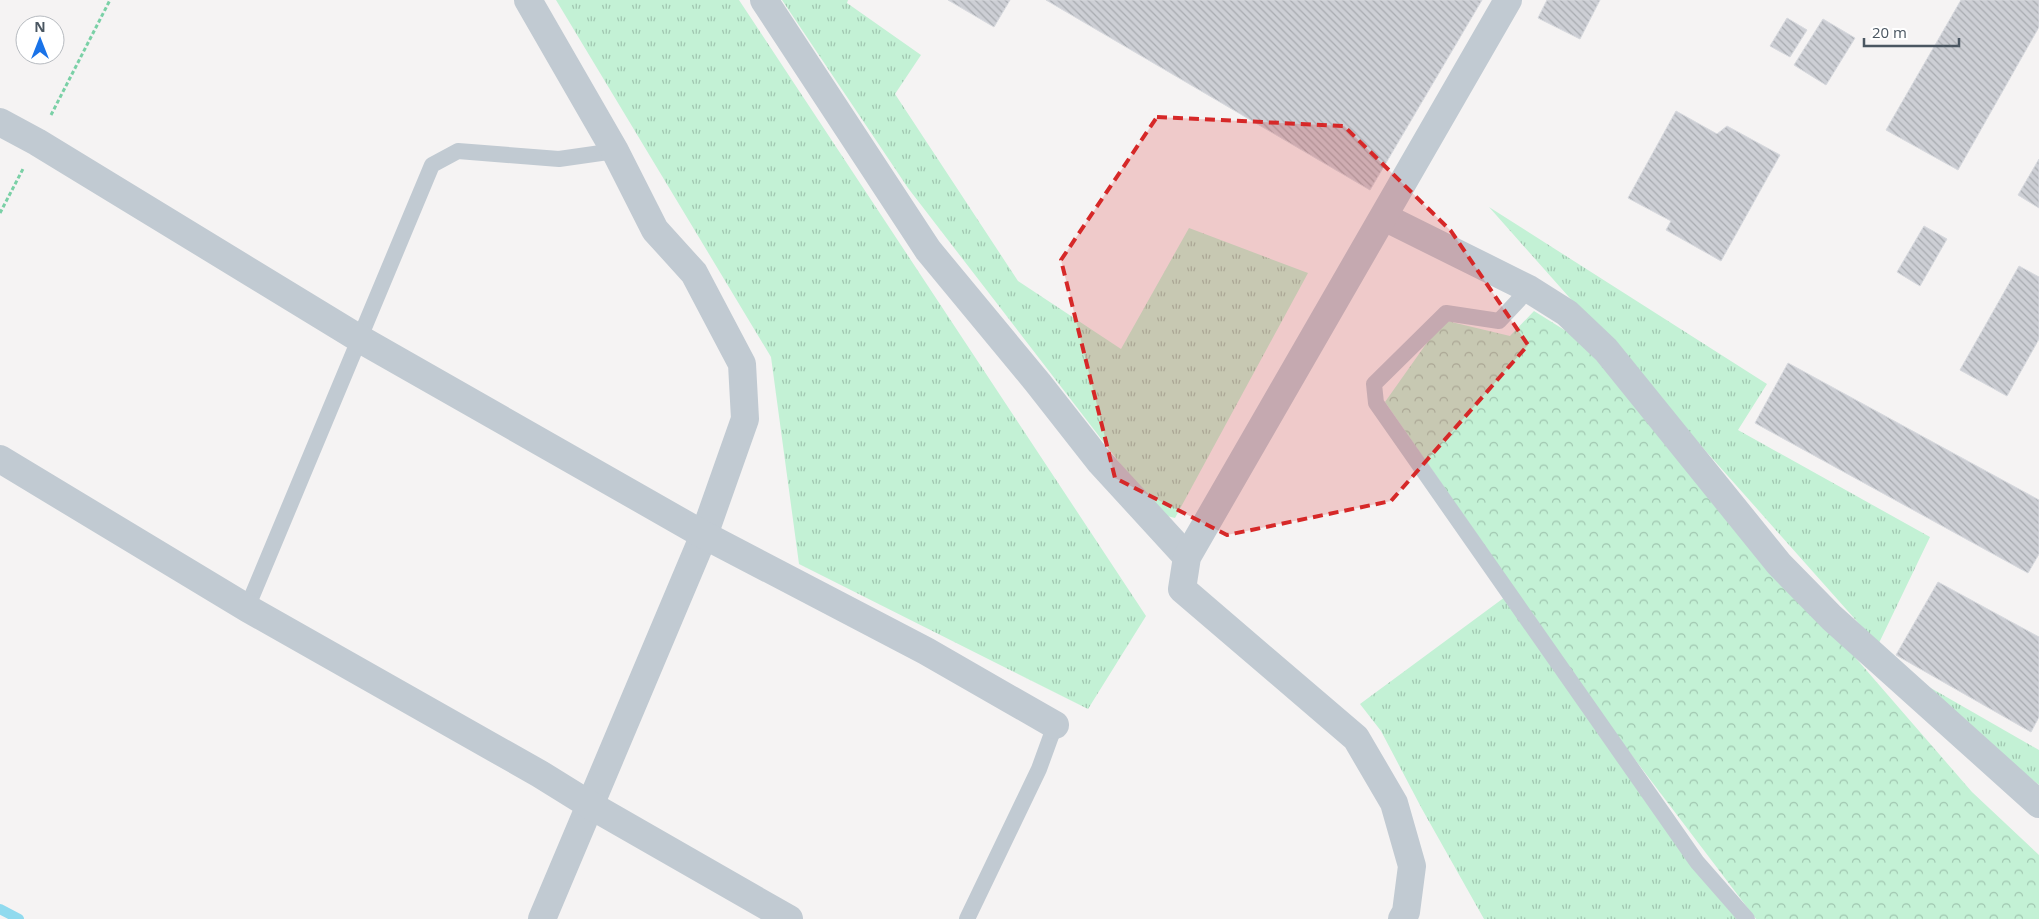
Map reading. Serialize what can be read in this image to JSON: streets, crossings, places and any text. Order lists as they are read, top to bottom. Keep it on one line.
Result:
{"scale_bar":"20 m","north":"top"}
